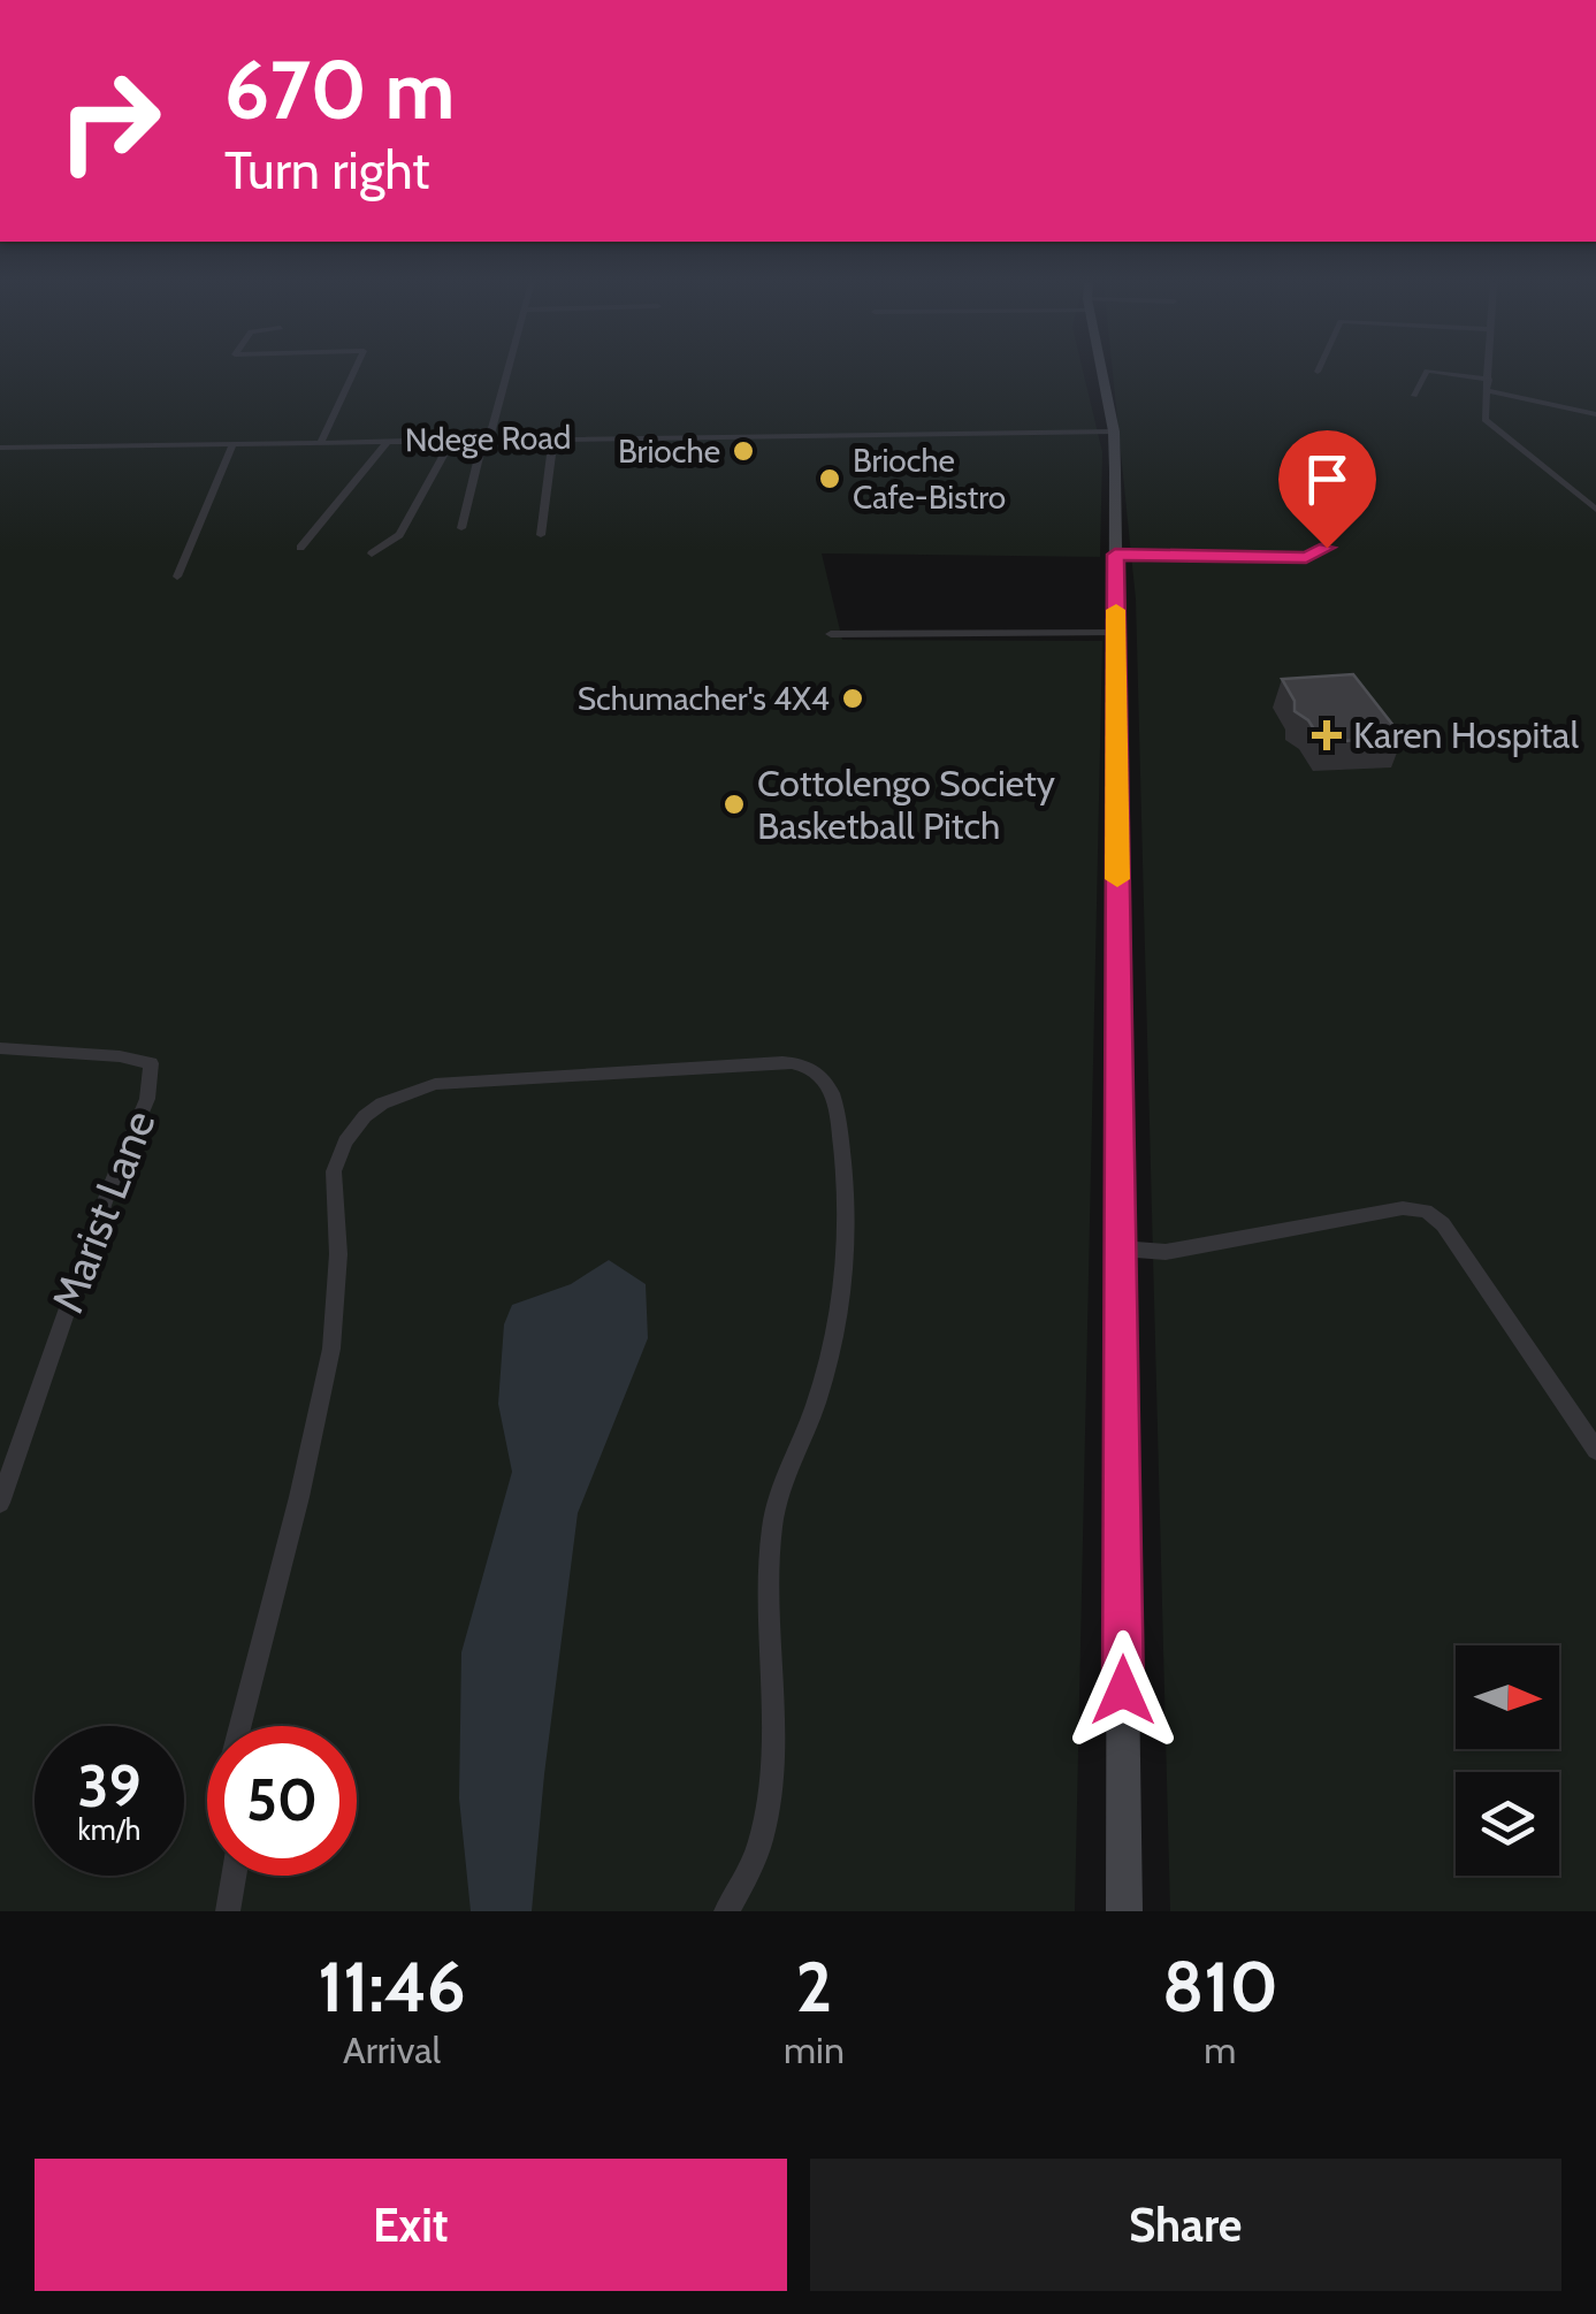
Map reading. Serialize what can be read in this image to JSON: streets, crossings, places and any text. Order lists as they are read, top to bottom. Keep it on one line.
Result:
{"streets":{"street":["Ndege Road","Marist Lane"]},"places":{"other":["Brioche","Brioche Cafe-Bistro","Schumacher's 4X4","Cottolengo Society Basketball Pitch"],"health":["Karen Hospital"]},"north":"right","page":{"turn":["670 m","Turn right"],"speed":"39 km/h","limit":"50","eta":["11:46","Arrival","2","min","810","m"],"buttons":["Exit","Share"]}}
